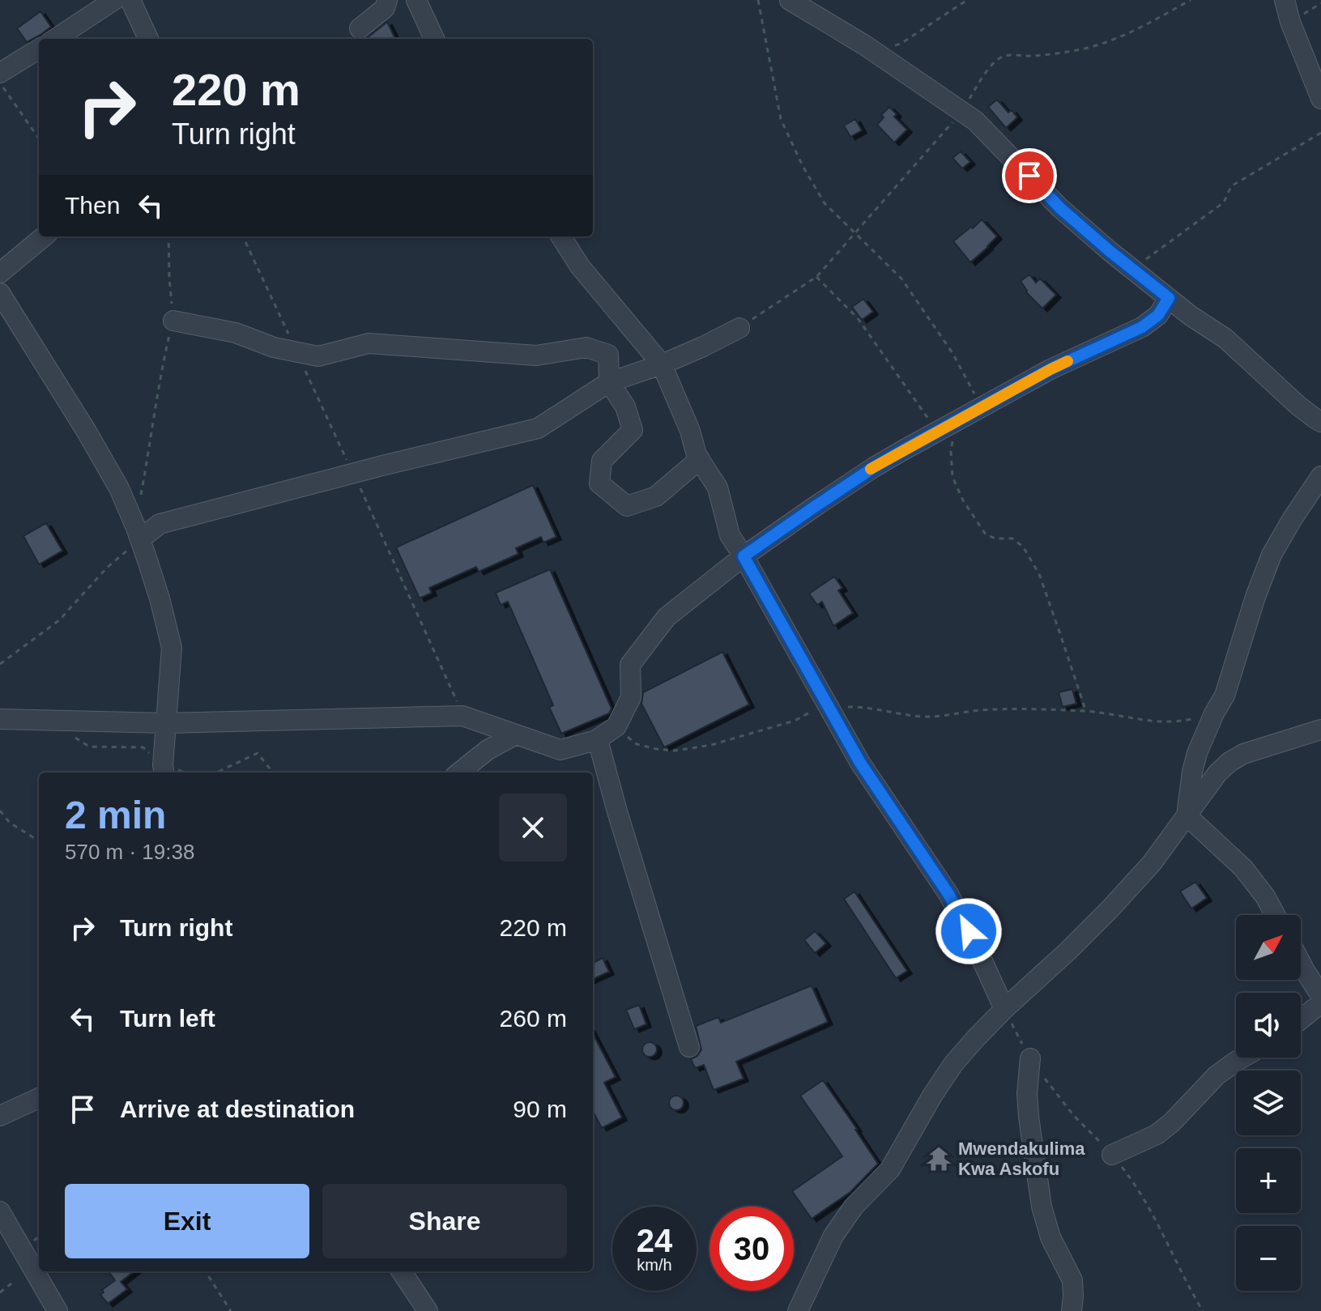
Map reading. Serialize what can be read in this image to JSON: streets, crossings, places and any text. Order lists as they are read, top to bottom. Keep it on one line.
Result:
{"places":{"temple":["Mwendakulima Kwa Askofu"]},"north":"top right","page":{"turn":["220 m","Turn right"],"then":"Then","heading":["2 min","570 m · 19:38"],"list":[{"name":"Turn right","value":"220 m"},{"name":"Turn left","value":"260 m"},{"name":"Arrive at destination","value":"90 m"}],"map_buttons":["+","−"],"buttons":["Exit","Share"],"speed":"24 km/h","limit":"30"}}
